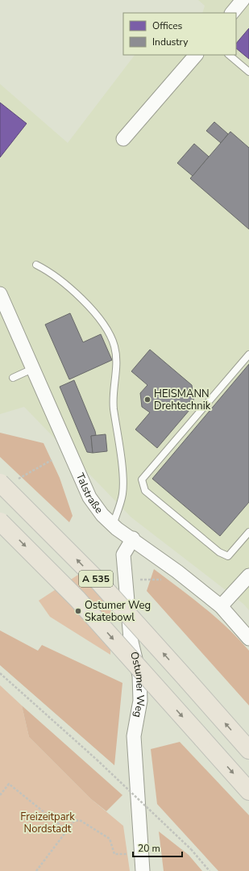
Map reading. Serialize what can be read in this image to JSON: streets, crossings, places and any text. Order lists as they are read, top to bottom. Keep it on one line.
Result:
{"streets":{"highway":["A 535"],"street":["Talstraße","Ostumer Weg"]},"crossings":[["Talstraße","Ostumer Weg"]],"parks":["Freizeitpark Nordstadt"],"places":["HEISMANN Drehtechnik","Ostumer Weg Skatebowl"],"legend":["Offices","Industry"],"scale_bar":"20 m"}
